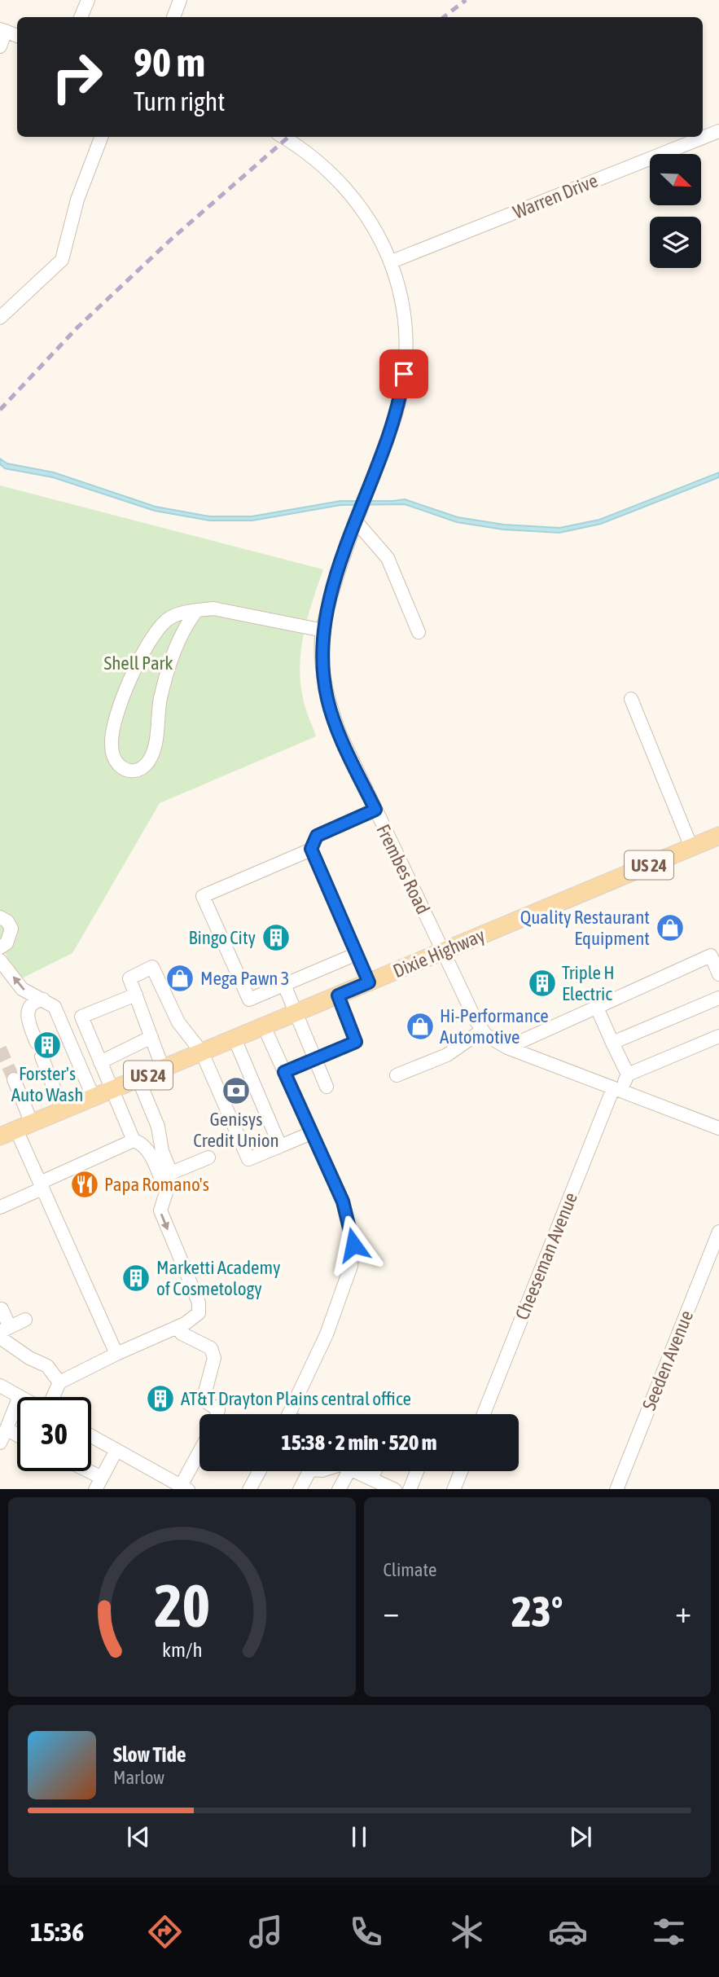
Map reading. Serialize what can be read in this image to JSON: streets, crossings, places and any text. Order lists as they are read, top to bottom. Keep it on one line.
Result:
{"streets":{"main road":["US 24","Dixie Highway"],"street":["Warren Drive","Frembes Road","Cheeseman Avenue","Seeden Avenue"]},"crossings":[["Warren Drive","Frembes Road"],["Frembes Road","Dixie Highway"],["Frembes Road","Cheeseman Avenue"]],"parks":["Shell Park"],"places":{"shop":["Quality Restaurant Equipment","Mega Pawn 3","Hi-Performance Automotive"],"building":["Bingo City","Triple H Electric","Forster's Auto Wash","Marketti Academy of Cosmetology","AT&T Drayton Plains central office"],"bank":["Genisys Credit Union"],"restaurant":["Papa Romano's"]},"north":"bottom right","page":{"turn":["90 m","Turn right"],"limit":"30","trip":"15:38 · 2 min · 520 m","tile":"Climate","heat":["−","23°","+"],"song":["Slow Tide","Marlow"],"tabs":"15:36","gauge":["20","km/h"]}}
